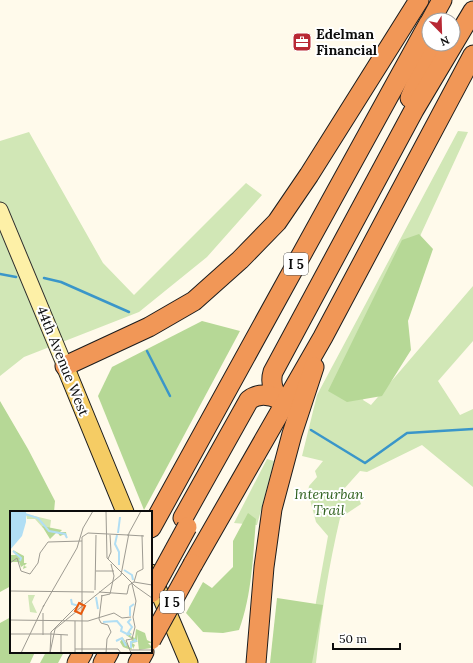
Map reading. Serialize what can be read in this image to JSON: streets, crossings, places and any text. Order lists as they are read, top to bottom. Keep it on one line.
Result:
{"streets":{"highway":["I 5"],"main road":["44th Avenue West"]},"parks":["Interurban Trail"],"places":{"office":["Edelman Financial"]},"scale_bar":"50 m","north":"bottom right"}
